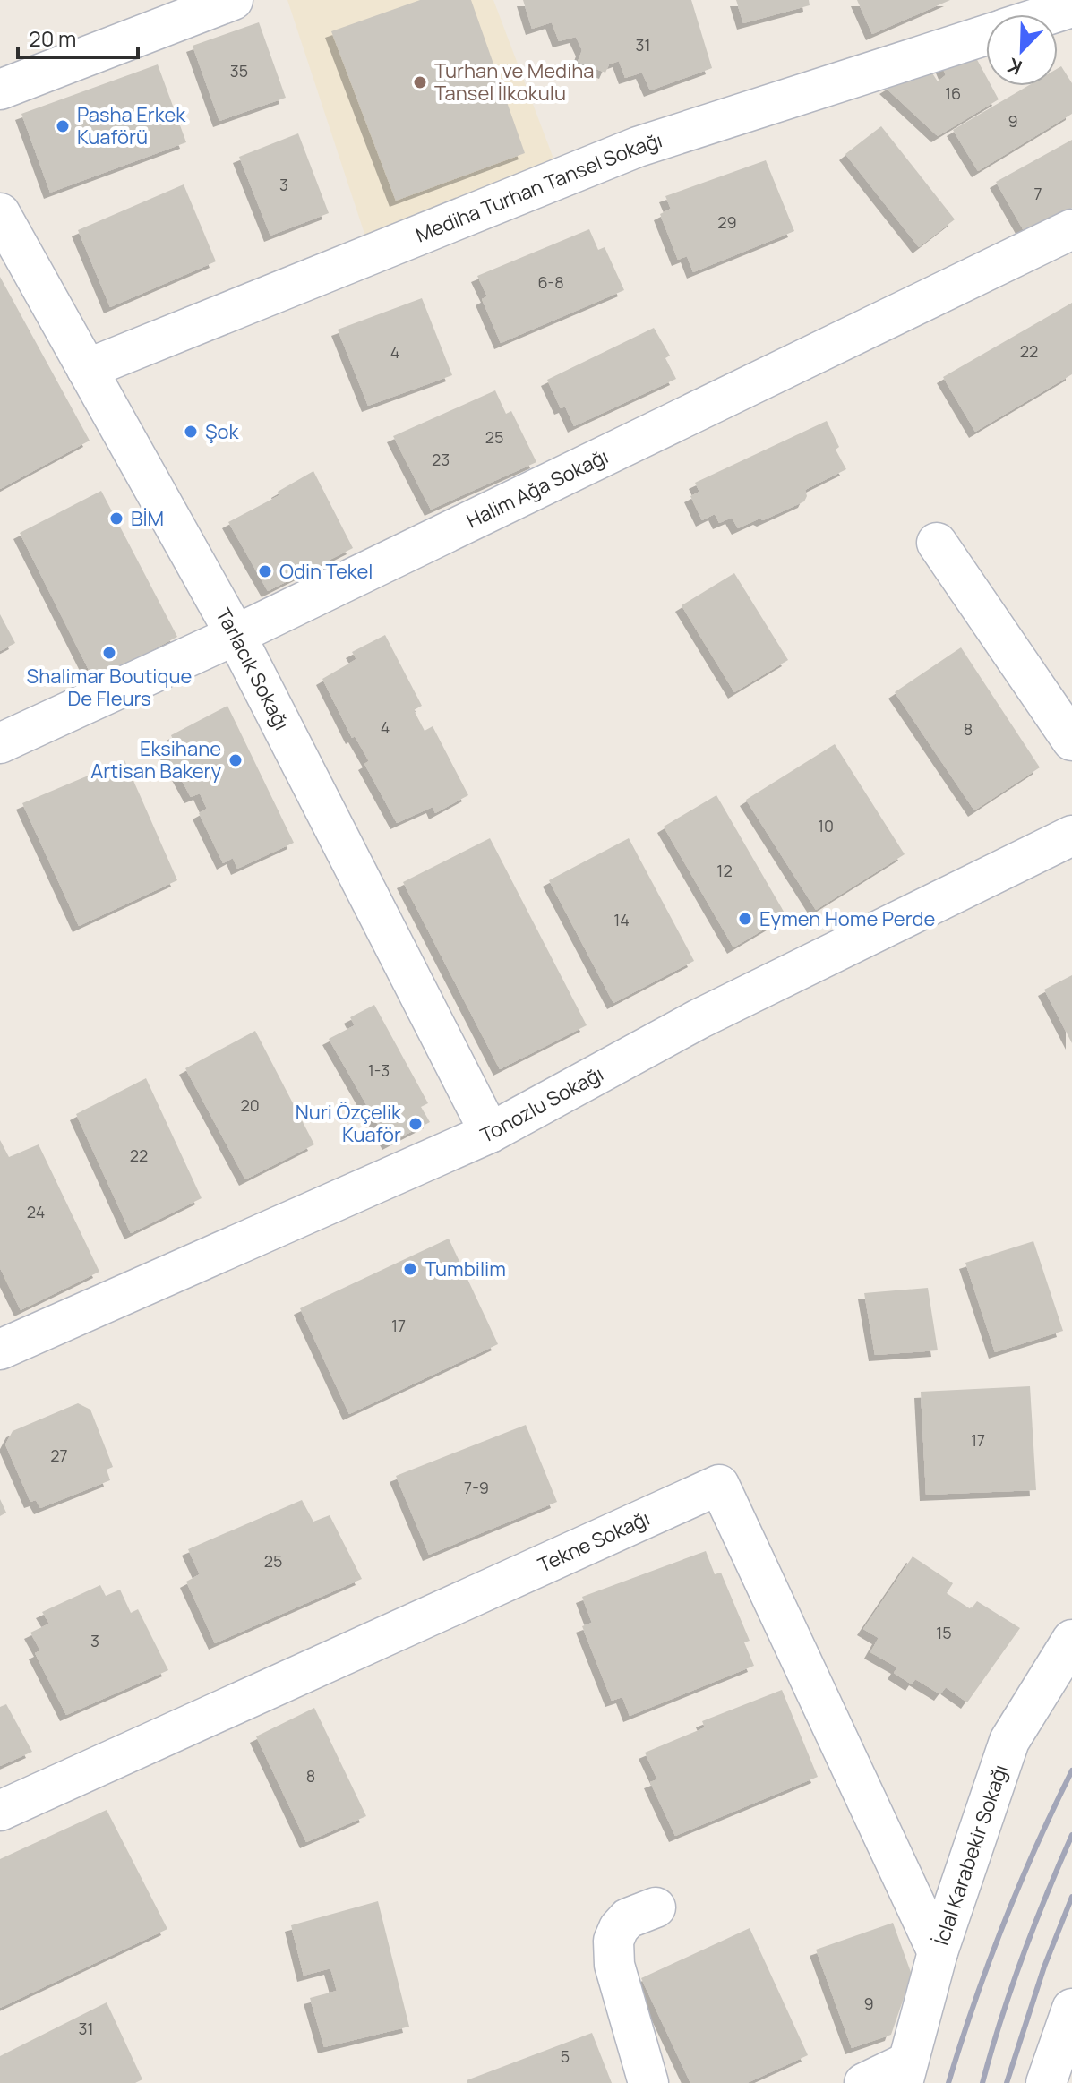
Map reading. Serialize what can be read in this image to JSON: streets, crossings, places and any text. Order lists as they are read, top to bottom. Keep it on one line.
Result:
{"streets":{"street":["Mediha Turhan Tansel Sokağı","Halim Ağa Sokağı","Tarlacık Sokağı","Tonozlu Sokağı","Tekne Sokağı","İclal Karabekir Sokağı"]},"crossings":[["Mediha Turhan Tansel Sokağı","Tarlacık Sokağı"],["Halim Ağa Sokağı","Tarlacık Sokağı"],["Tarlacık Sokağı","Tonozlu Sokağı"],["Tekne Sokağı","İclal Karabekir Sokağı"]],"places":["Turhan ve Mediha Tansel İlkokulu","Pasha Erkek Kuaförü","Şok","BİM","Odin Tekel","Shalimar Boutique De Fleurs","Eksihane Artisan Bakery","Eymen Home Perde","Nuri Özçelik Kuaför","Tumbilim"],"house_numbers":["31","35","16","9","3","7","29","6-8","22","4","25","23","4","8","10","12","14","1-3","20","22","24","17","17","27","7-9","25","15","3","8","9","31","5"],"scale_bar":"20 m","north":"bottom left"}
